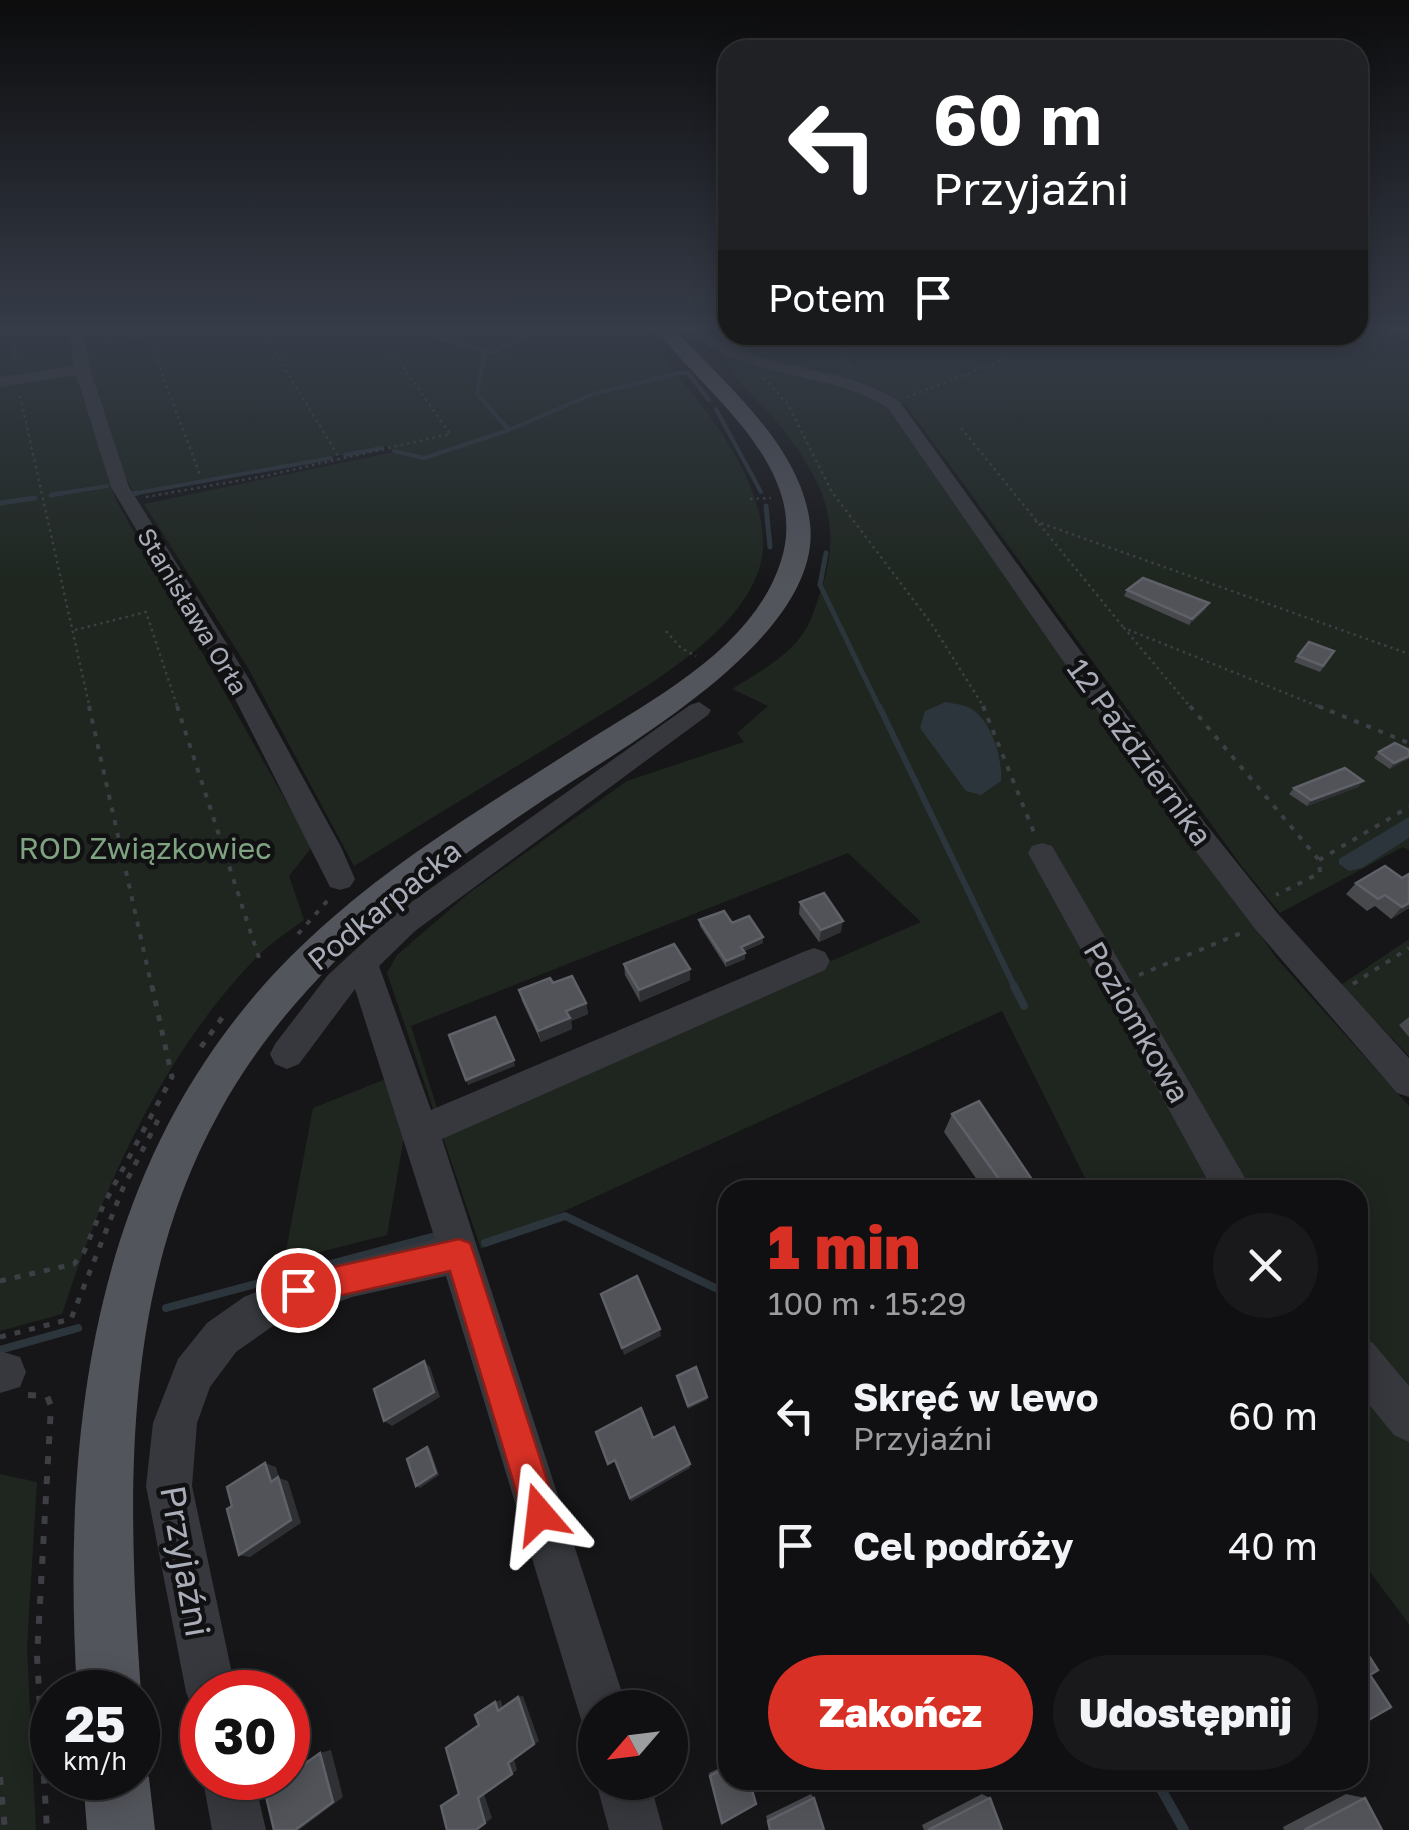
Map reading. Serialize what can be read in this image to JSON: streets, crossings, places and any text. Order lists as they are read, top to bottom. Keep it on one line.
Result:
{"streets":{"main road":["Podkarpacka"],"street":["Stanisława Orła","12 Października","Poziomkowa","Przyjaźni"]},"parks":["ROD Związkowiec"],"north":"bottom left","page":{"turn":["60 m","Przyjaźni"],"then":"Potem","heading":["1 min","100 m · 15:29"],"list":[{"name":"Skręć w lewo","note":"Przyjaźni","value":"60 m"},{"name":"Cel podróży","value":"40 m"}],"buttons":["Zakończ","Udostępnij"],"speed":"25 km/h","limit":"30"}}
